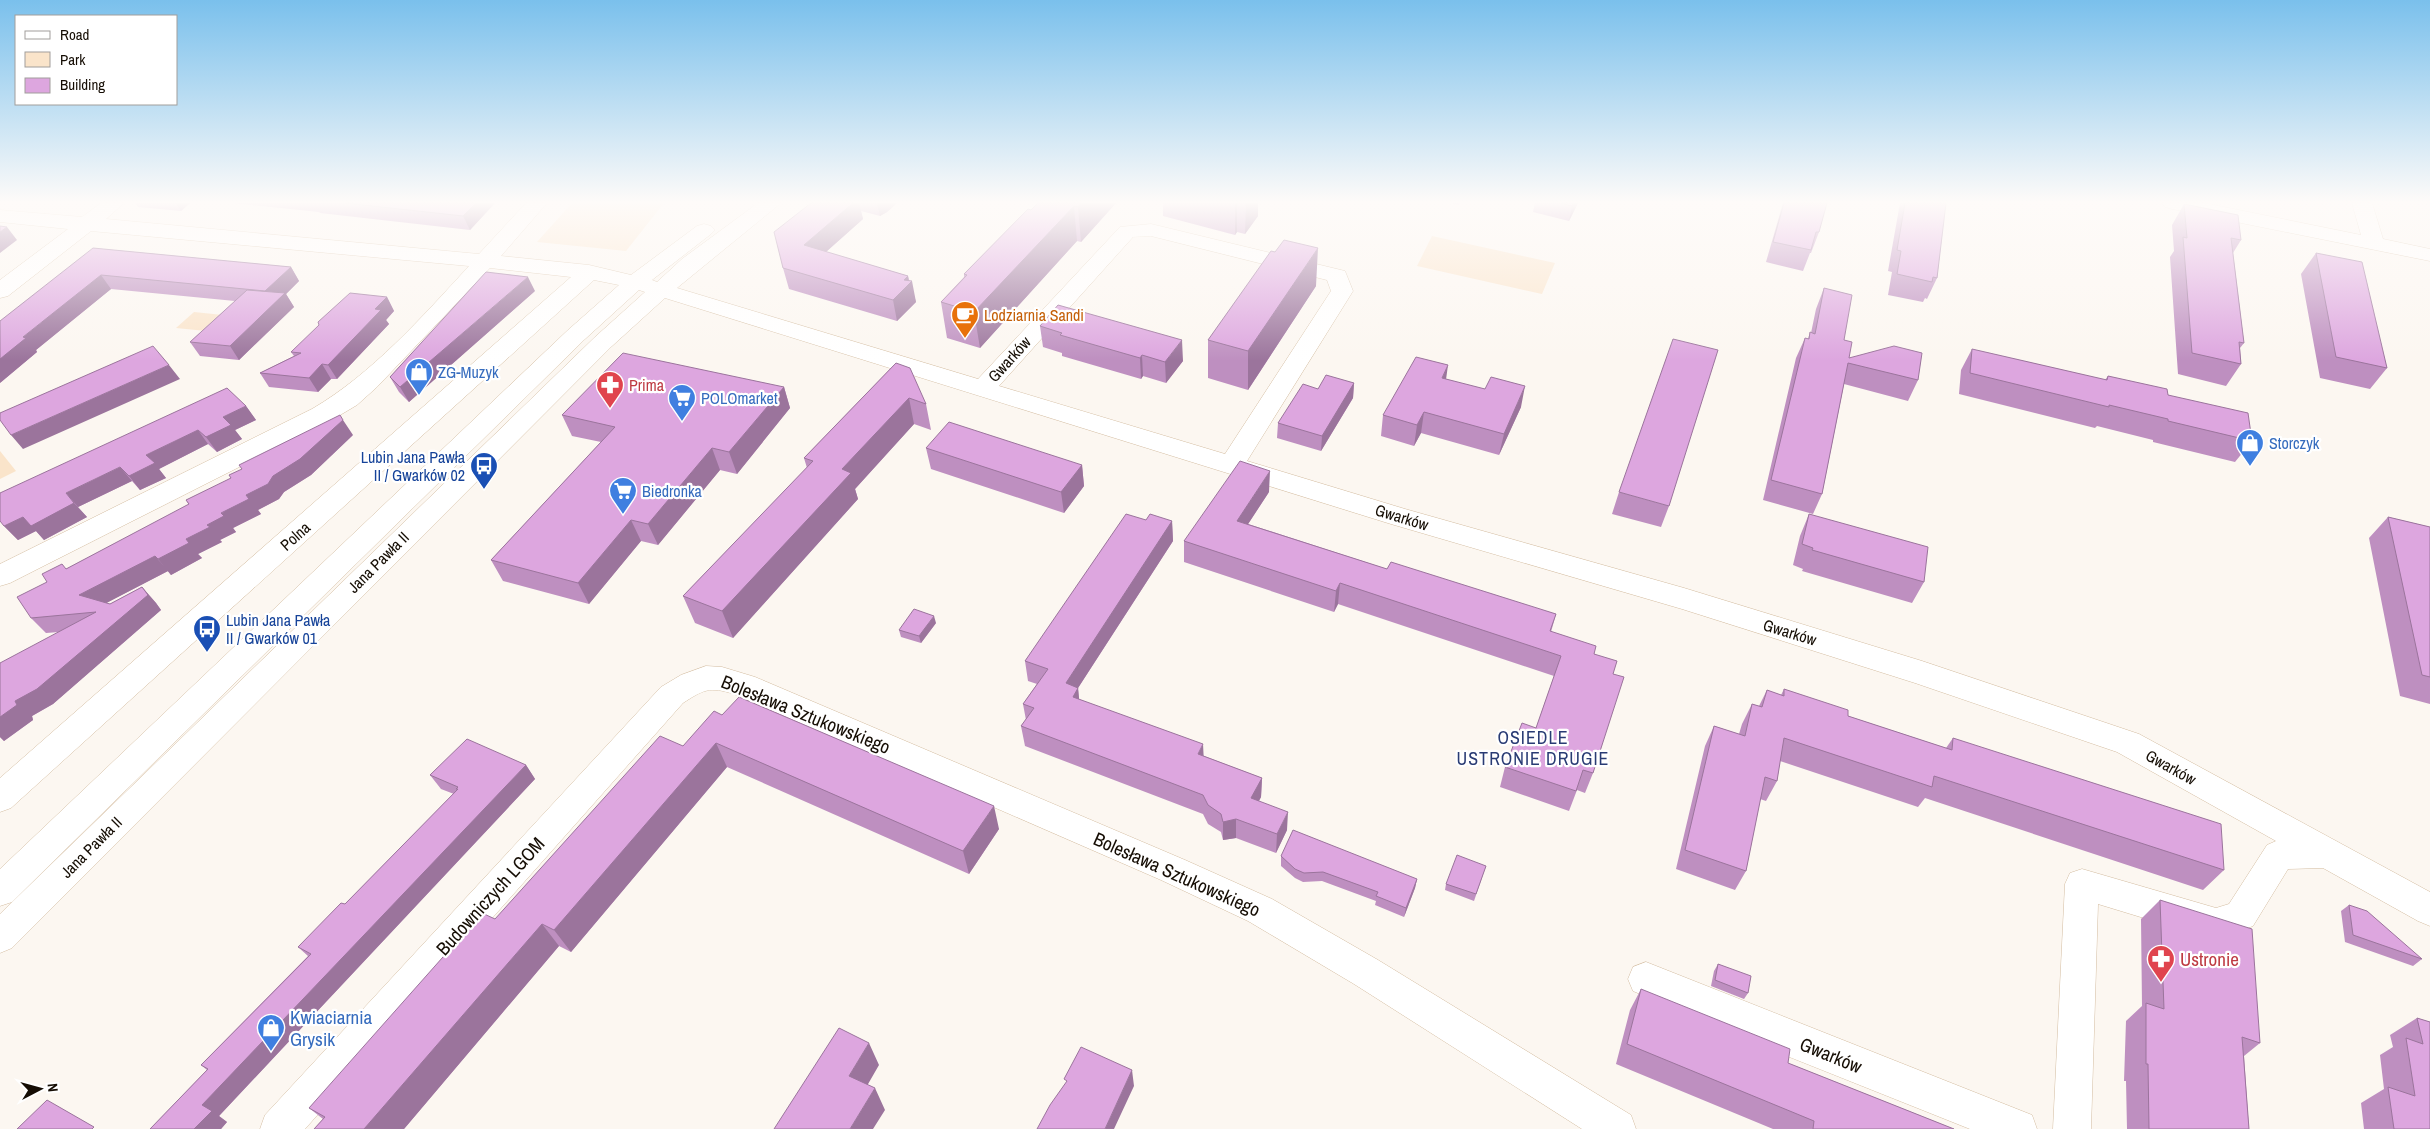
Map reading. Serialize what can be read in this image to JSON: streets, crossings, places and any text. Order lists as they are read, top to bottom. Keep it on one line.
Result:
{"streets":{"street":["Gwarków","Polna","Jana Pawła II","Bolesława Sztukowskiego","Budowniczych LGOM"]},"crossings":[["Gwarków","Polna"],["Gwarków","Jana Pawła II"],["Bolesława Sztukowskiego","Budowniczych LGOM"]],"districts":["OSIEDLE USTRONIE DRUGIE"],"places":{"cafe":["Lodziarnia Sandi"],"shop":["ZG-Muzyk","Storczyk","Kwiaciarnia Grysik"],"pharmacy":["Prima","Ustronie"],"supermarket":["POLOmarket","Biedronka"],"bus stop":["Lubin Jana Pawła II / Gwarków 02","Lubin Jana Pawła II / Gwarków 01"]},"legend":["Road","Park","Building"],"north":"right"}
